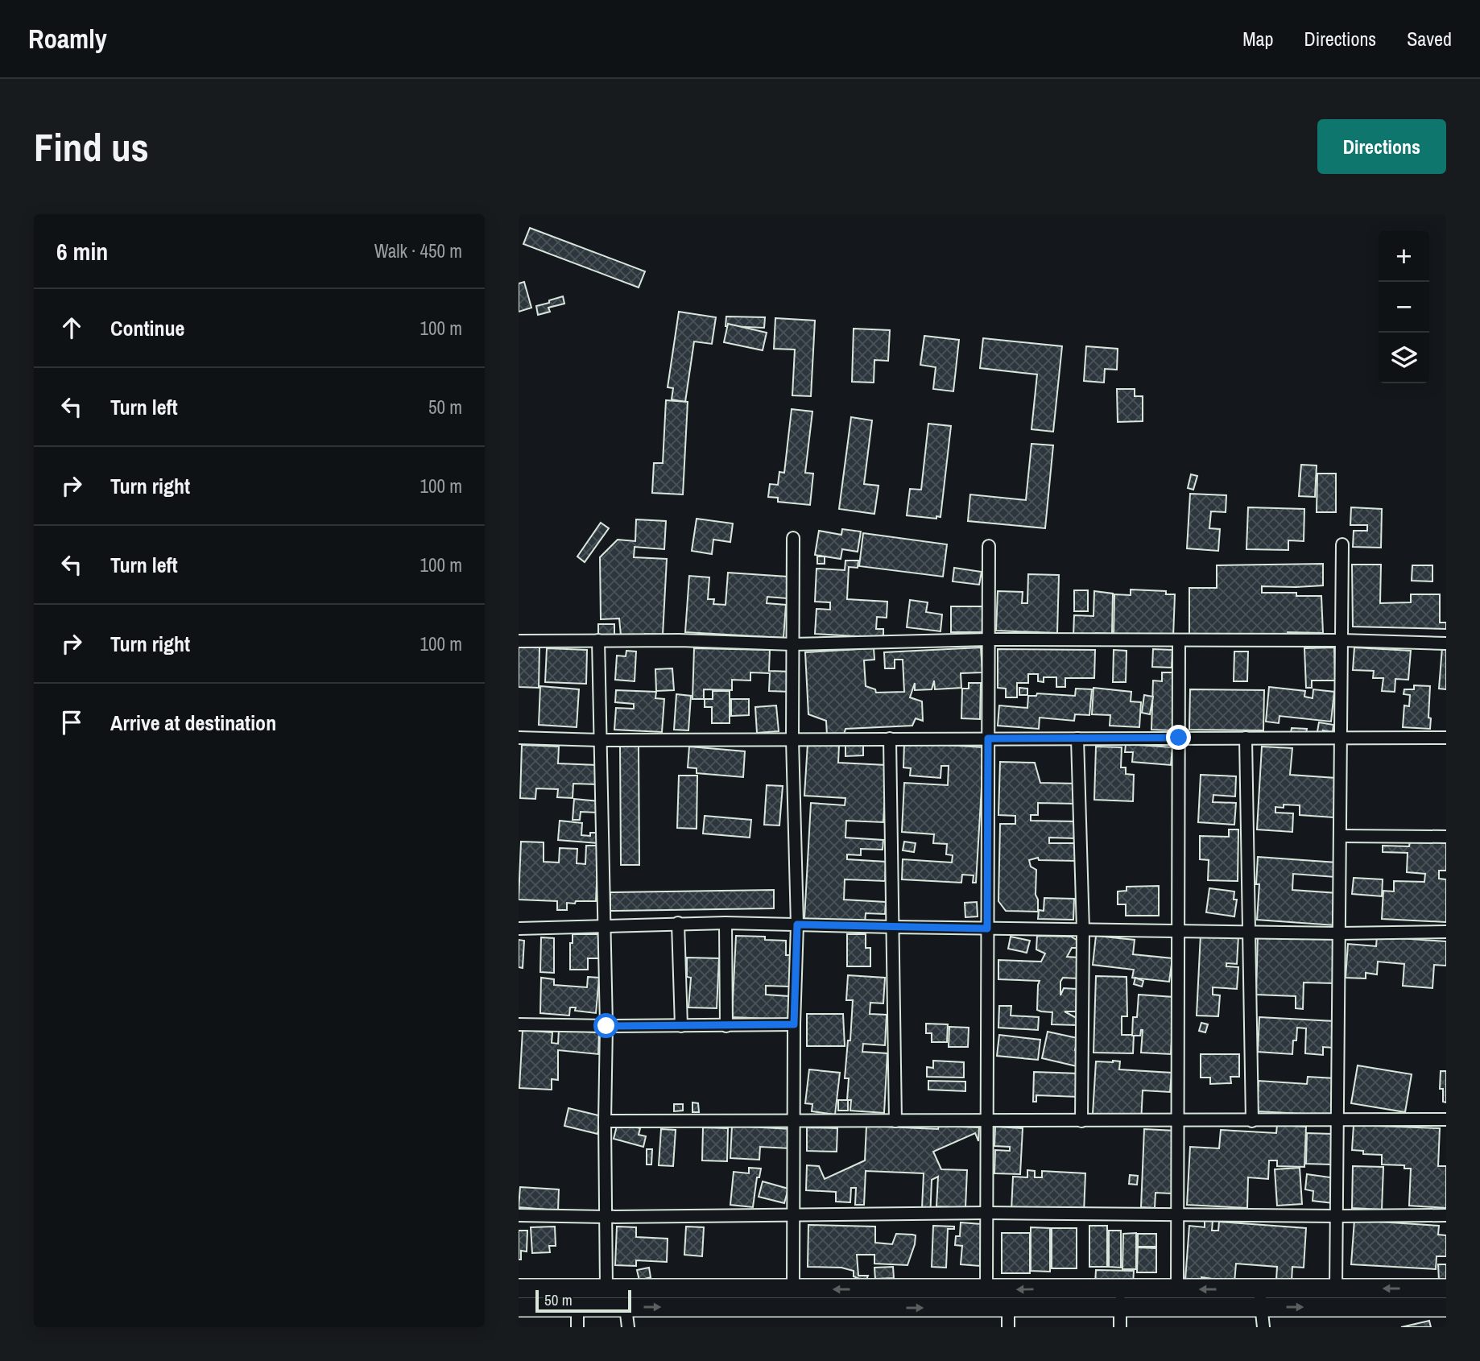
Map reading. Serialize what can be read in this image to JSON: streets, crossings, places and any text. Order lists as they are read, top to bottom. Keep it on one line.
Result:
{"scale_bar":"50 m","page":{"header":"Roamly","nav":["Map","Directions","Saved"],"buttons":"Directions","title":"Find us","heading":["6 min","Walk · 450 m"],"map_buttons":["+","−"],"list":[["Continue","100 m"],["Turn left","50 m"],["Turn right","100 m"],["Turn left","100 m"],["Turn right","100 m"],"Arrive at destination"],"scale":"50 m"}}
